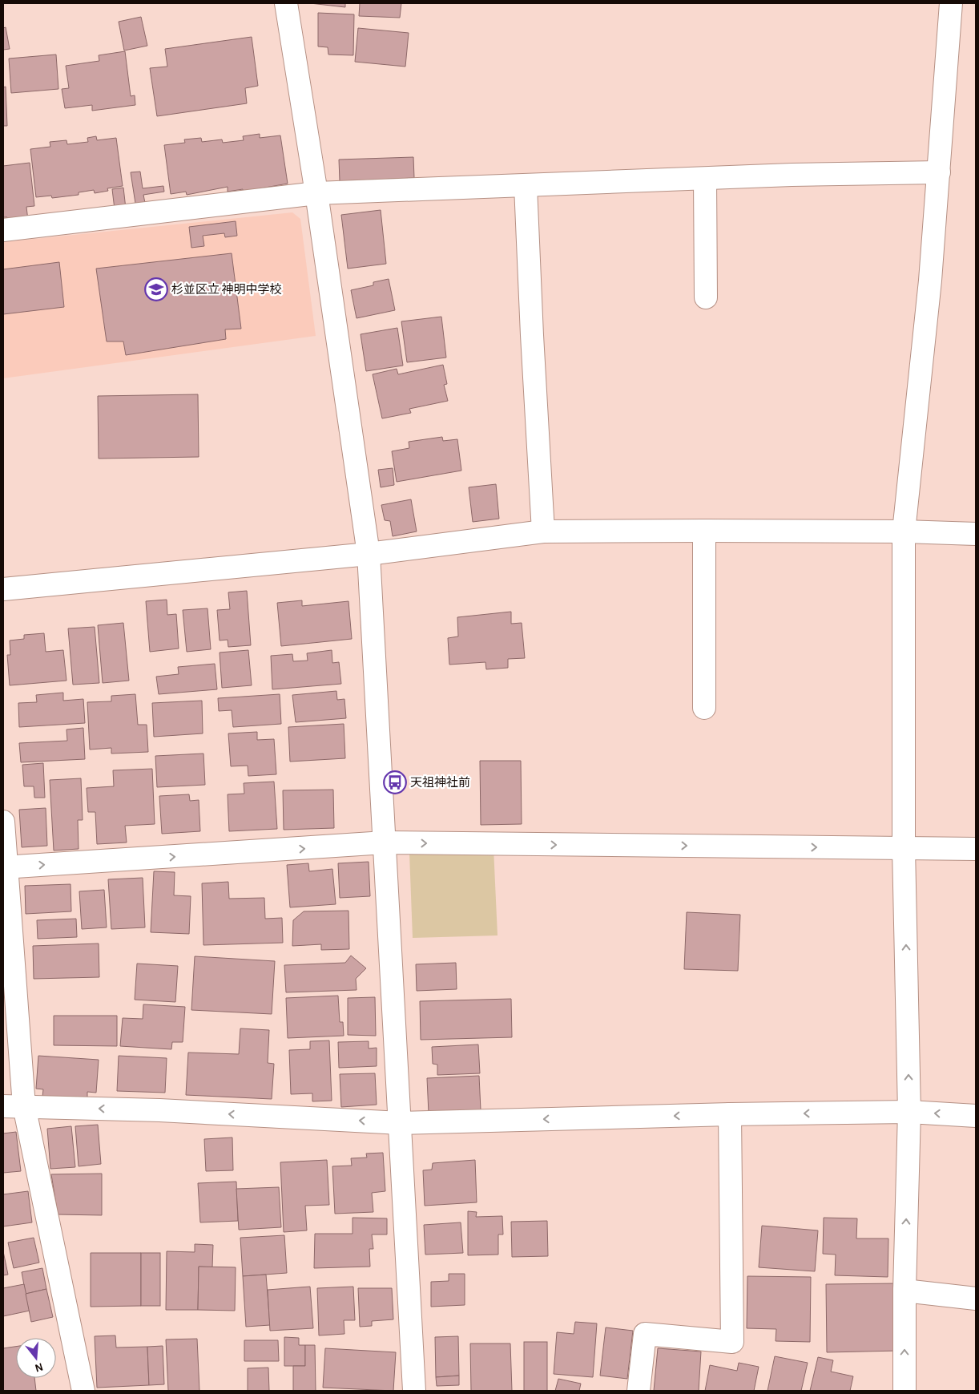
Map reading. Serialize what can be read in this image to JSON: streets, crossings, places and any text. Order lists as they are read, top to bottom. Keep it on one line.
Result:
{"places":{"school or university":["杉並区立 神明中学校"],"bus stop":["天祖神社前"]},"north":"bottom"}
